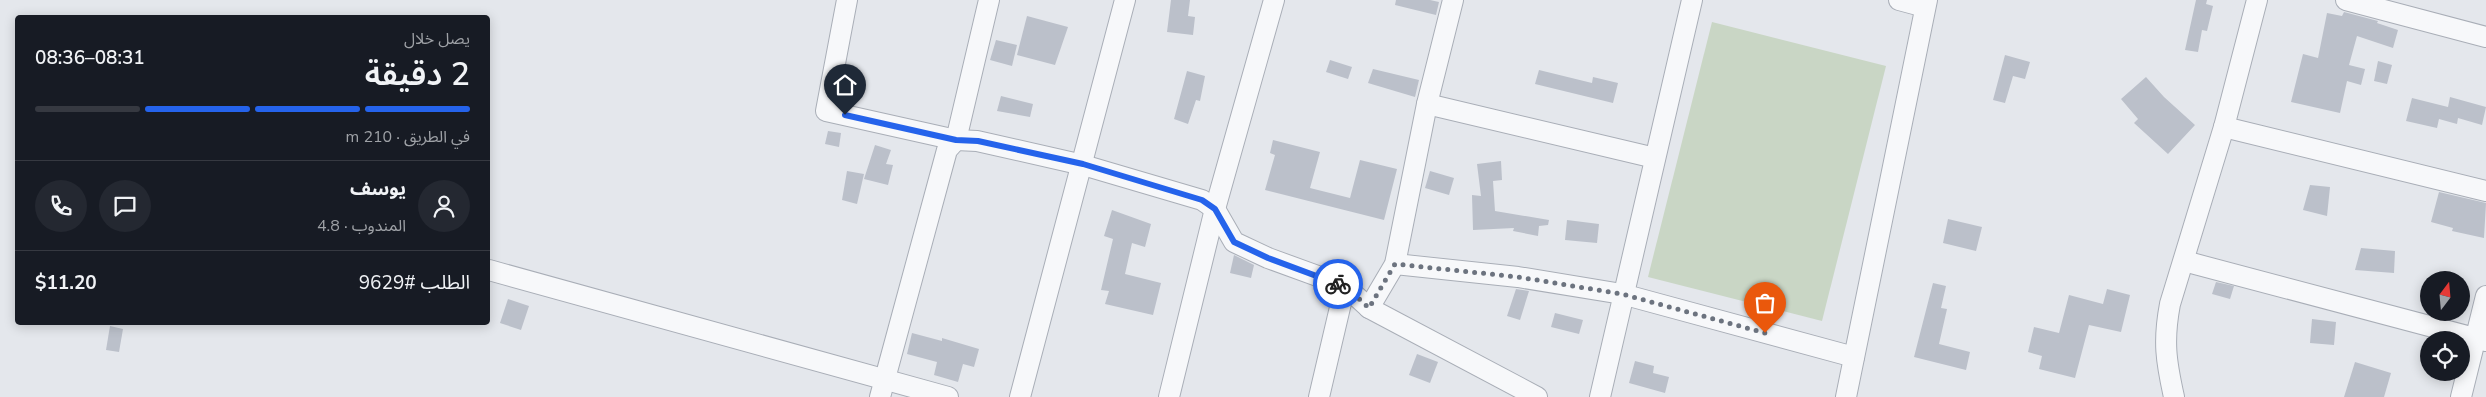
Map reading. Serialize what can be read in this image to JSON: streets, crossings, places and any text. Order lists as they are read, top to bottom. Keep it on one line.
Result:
{"north":"top","page":{"heading":["2 دقيقة","يصل خلال","08:31–08:36"],"panel":["يوسف","المندوب · 4.8","الطلب #9629","$11.20"],"bar":"في الطريق · 210 m"}}
